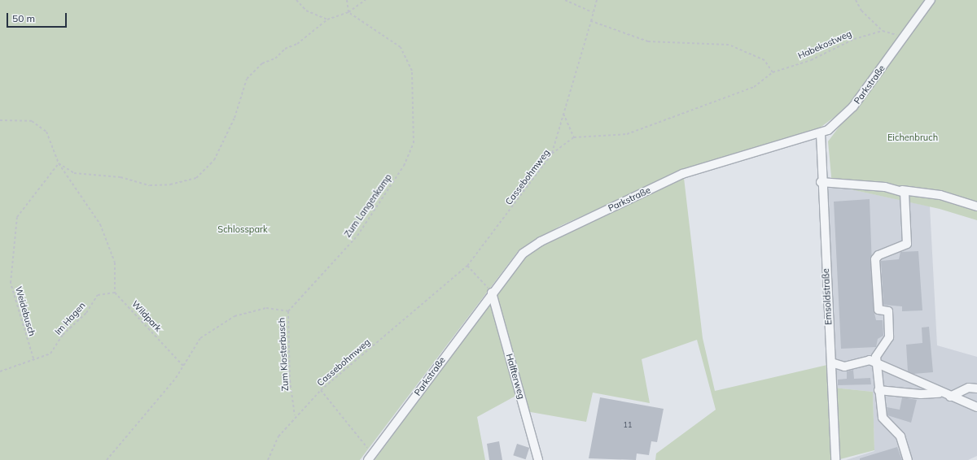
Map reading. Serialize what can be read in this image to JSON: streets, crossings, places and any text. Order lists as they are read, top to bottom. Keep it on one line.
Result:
{"streets":{"street":["Parkstraße","Emsoldstraße","Halfterweg"],"path":["Habekostweg","Cassebohmweg","Zum Langenkamp","Weidebusch","Wildpark","Im Hagen","Zum Klosterbusch"]},"crossings":[["Parkstraße","Emsoldstraße"],["Parkstraße","Halfterweg"],["Cassebohmweg","Zum Klosterbusch"],["Zum Langenkamp","Zum Klosterbusch"],["Weidebusch","Im Hagen"],["Wildpark","Im Hagen"]],"parks":["Eichenbruch","Schlosspark"],"house_numbers":["11"],"scale_bar":"50 m"}
